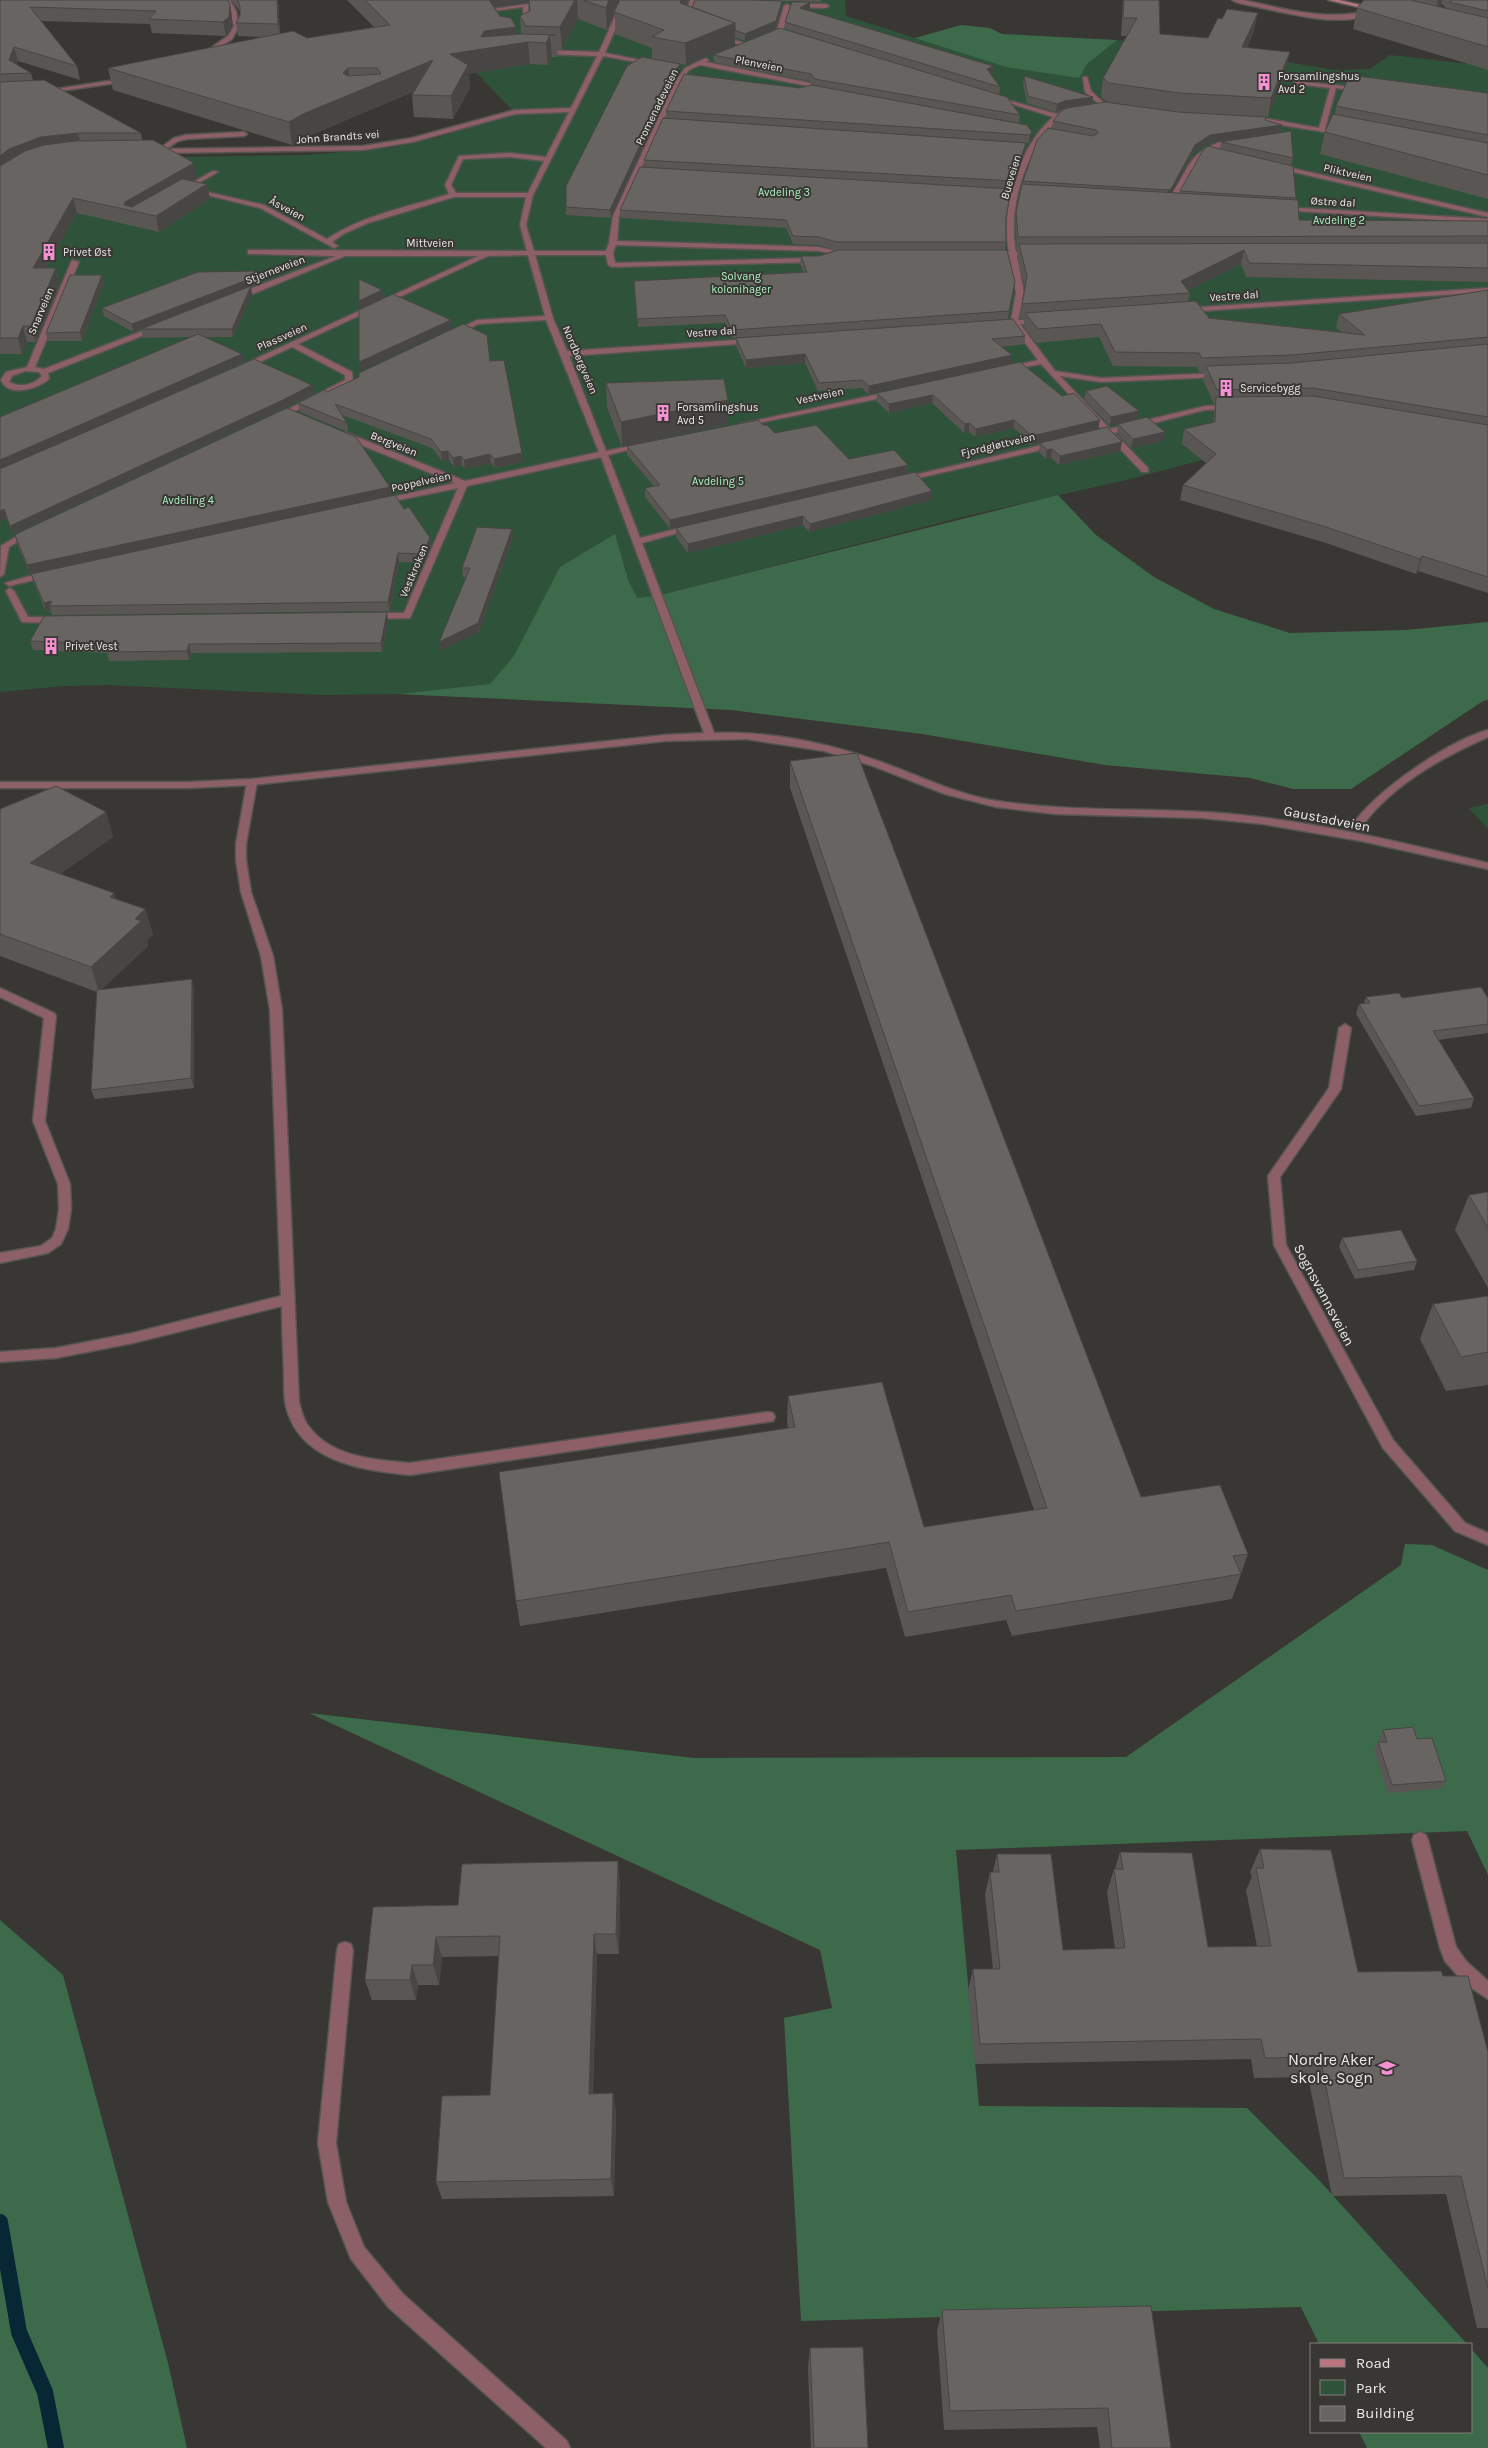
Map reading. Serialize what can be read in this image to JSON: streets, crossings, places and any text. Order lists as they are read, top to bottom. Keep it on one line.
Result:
{"streets":{"street":["Plenveien","Promenadeveien","John Brandts vei","Pliktveien","Bueveien","Østre dal","Åsveien","Mittveien","Stjerneveien","Vestre dal","Snarveien","Plassveien","Nordbergveien","Vestveien","Bergveien","Fjordgløttveien","Poppelveien","Vestkroken","Gaustadveien","Sognsvannsveien"]},"crossings":[["Plenveien","Promenadeveien"],["John Brandts vei","Nordbergveien"],["Åsveien","Mittveien"],["Åsveien","Stjerneveien"],["Mittveien","Stjerneveien"],["Mittveien","Plassveien"],["Mittveien","Nordbergveien"],["Vestre dal","Nordbergveien"],["Nordbergveien","Poppelveien"],["Nordbergveien","Gaustadveien"],["Bergveien","Poppelveien"],["Bergveien","Vestkroken"],["Poppelveien","Vestkroken"]],"parks":["Avdeling 3","Avdeling 2","Solvang kolonihager","Avdeling 5","Avdeling 4"],"places":{"building":["Forsamlingshus Avd 2","Privet Øst","Servicebygg","Forsamlingshus Avd 5","Privet Vest"],"school or university":["Nordre Aker skole, Sogn"]},"legend":["Road","Park","Building"]}
